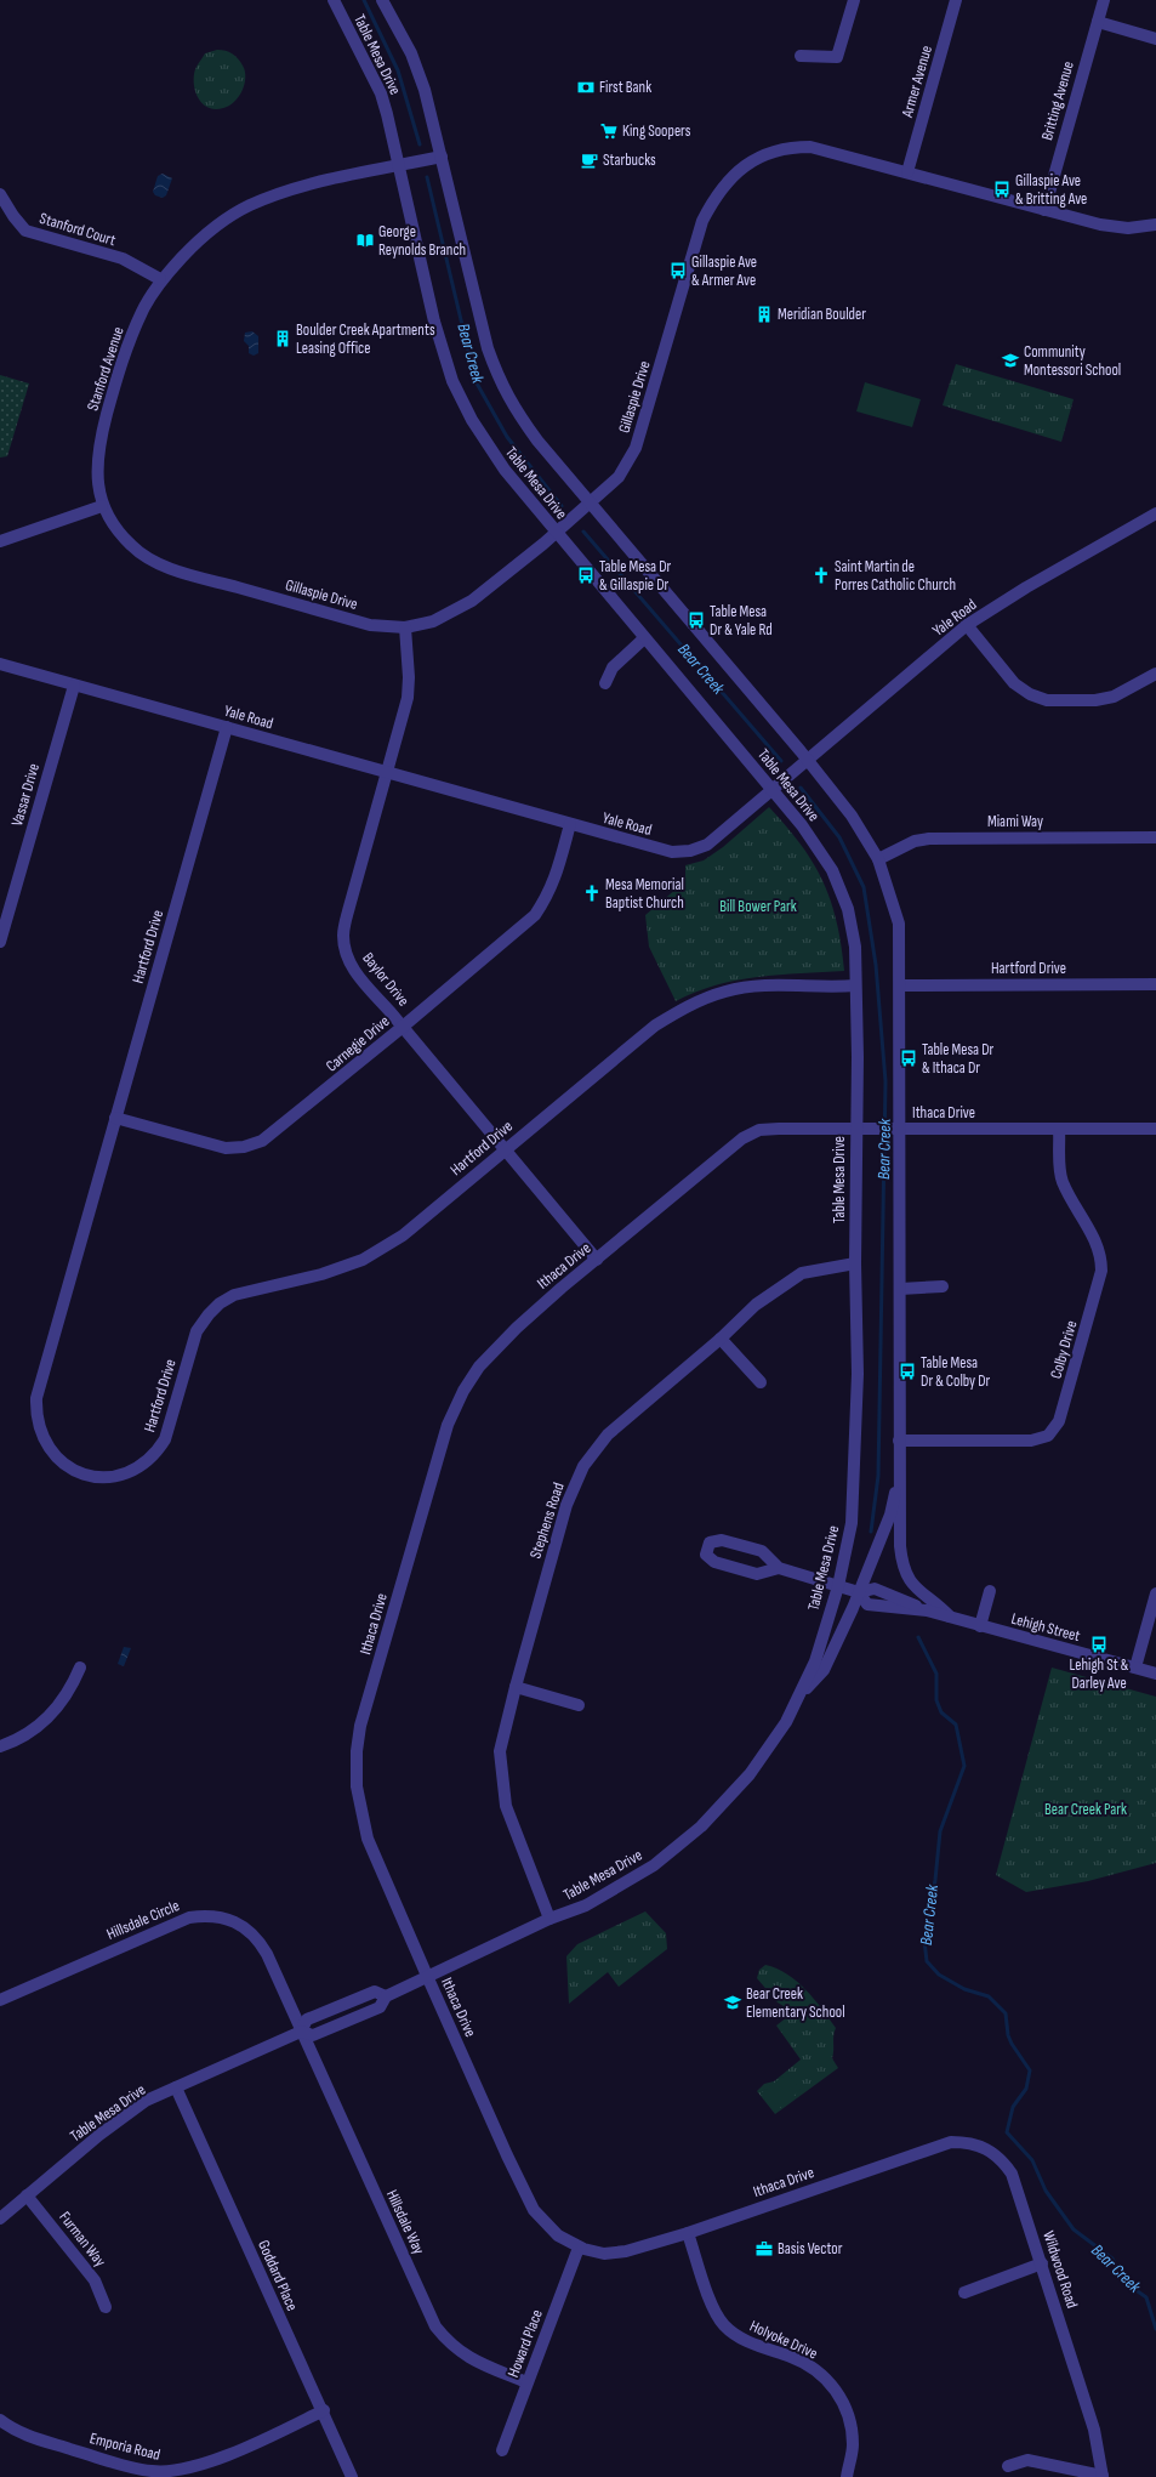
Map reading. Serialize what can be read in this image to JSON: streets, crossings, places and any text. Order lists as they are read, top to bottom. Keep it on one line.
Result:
{"streets":{"street":["Table Mesa Drive","Armer Avenue","Britting Avenue","Stanford Court","Stanford Avenue","Gillaspie Drive","Yale Road","Vassar Drive","Miami Way","Hartford Drive","Baylor Drive","Carnegie Drive","Ithaca Drive","Colby Drive","Stephens Road","Lehigh Street","Hillsdale Circle","Hillsdale Way","Furman Way","Wildwood Road","Goddard Place","Holyoke Drive","Howard Place","Emporia Road"]},"crossings":[["Table Mesa Drive","Stanford Avenue"],["Table Mesa Drive","Gillaspie Drive"],["Table Mesa Drive","Yale Road"],["Table Mesa Drive","Miami Way"],["Table Mesa Drive","Hartford Drive"],["Table Mesa Drive","Ithaca Drive"],["Table Mesa Drive","Colby Drive"],["Table Mesa Drive","Stephens Road"],["Table Mesa Drive","Lehigh Street"],["Table Mesa Drive","Hillsdale Circle"],["Table Mesa Drive","Hillsdale Way"],["Table Mesa Drive","Furman Way"],["Table Mesa Drive","Goddard Place"],["Armer Avenue","Gillaspie Drive"],["Britting Avenue","Gillaspie Drive"],["Stanford Court","Stanford Avenue"],["Stanford Avenue","Gillaspie Drive"],["Gillaspie Drive","Baylor Drive"],["Yale Road","Vassar Drive"],["Yale Road","Hartford Drive"],["Yale Road","Baylor Drive"],["Yale Road","Carnegie Drive"],["Hartford Drive","Baylor Drive"],["Hartford Drive","Carnegie Drive"],["Baylor Drive","Carnegie Drive"],["Baylor Drive","Ithaca Drive"],["Ithaca Drive","Colby Drive"],["Ithaca Drive","Wildwood Road"],["Ithaca Drive","Holyoke Drive"],["Ithaca Drive","Howard Place"],["Hillsdale Circle","Hillsdale Way"],["Hillsdale Way","Howard Place"],["Goddard Place","Emporia Road"]],"water":["Bear Creek"],"parks":["Bill Bower Park","Bear Creek Park"],"places":{"bank":["First Bank"],"supermarket":["King Soopers"],"cafe":["Starbucks"],"bus stop":["Gillaspie Ave & Britting Ave","Gillaspie Ave & Armer Ave","Table Mesa Dr & Gillaspie Dr","Table Mesa Dr & Yale Rd","Table Mesa Dr & Ithaca Dr","Table Mesa Dr & Colby Dr","Lehigh St & Darley Ave"],"library":["George Reynolds Branch"],"building":["Meridian Boulder","Boulder Creek Apartments Leasing Office"],"school or university":["Community Montessori School","Bear Creek Elementary School"],"church":["Saint Martin de Porres Catholic Church","Mesa Memorial Baptist Church"],"office":["Basis Vector"]}}
